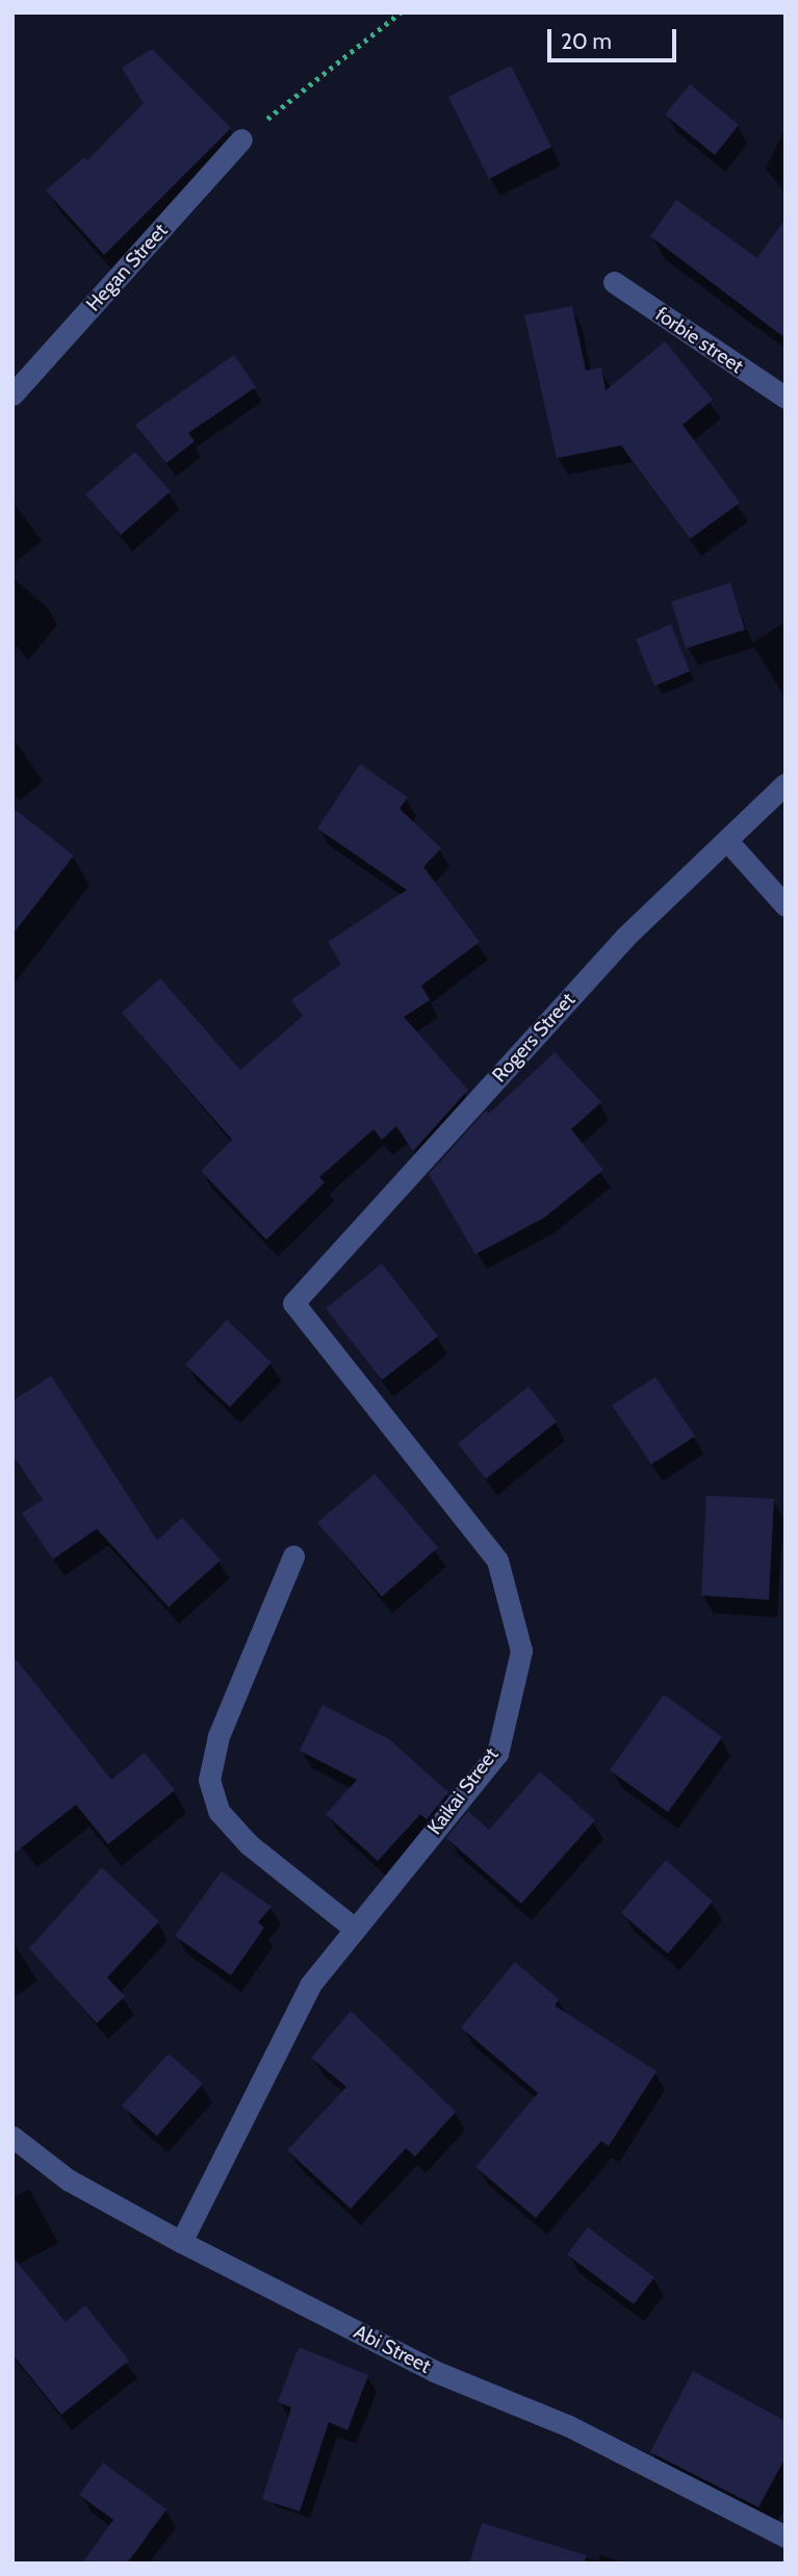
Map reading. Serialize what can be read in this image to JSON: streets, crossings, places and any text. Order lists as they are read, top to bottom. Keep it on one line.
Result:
{"streets":{"street":["Hegan Street","forbie street","Rogers Street","Kaikai Street","Abi Street"]},"crossings":[["Rogers Street","Kaikai Street"],["Kaikai Street","Abi Street"]],"scale_bar":"20 m"}
